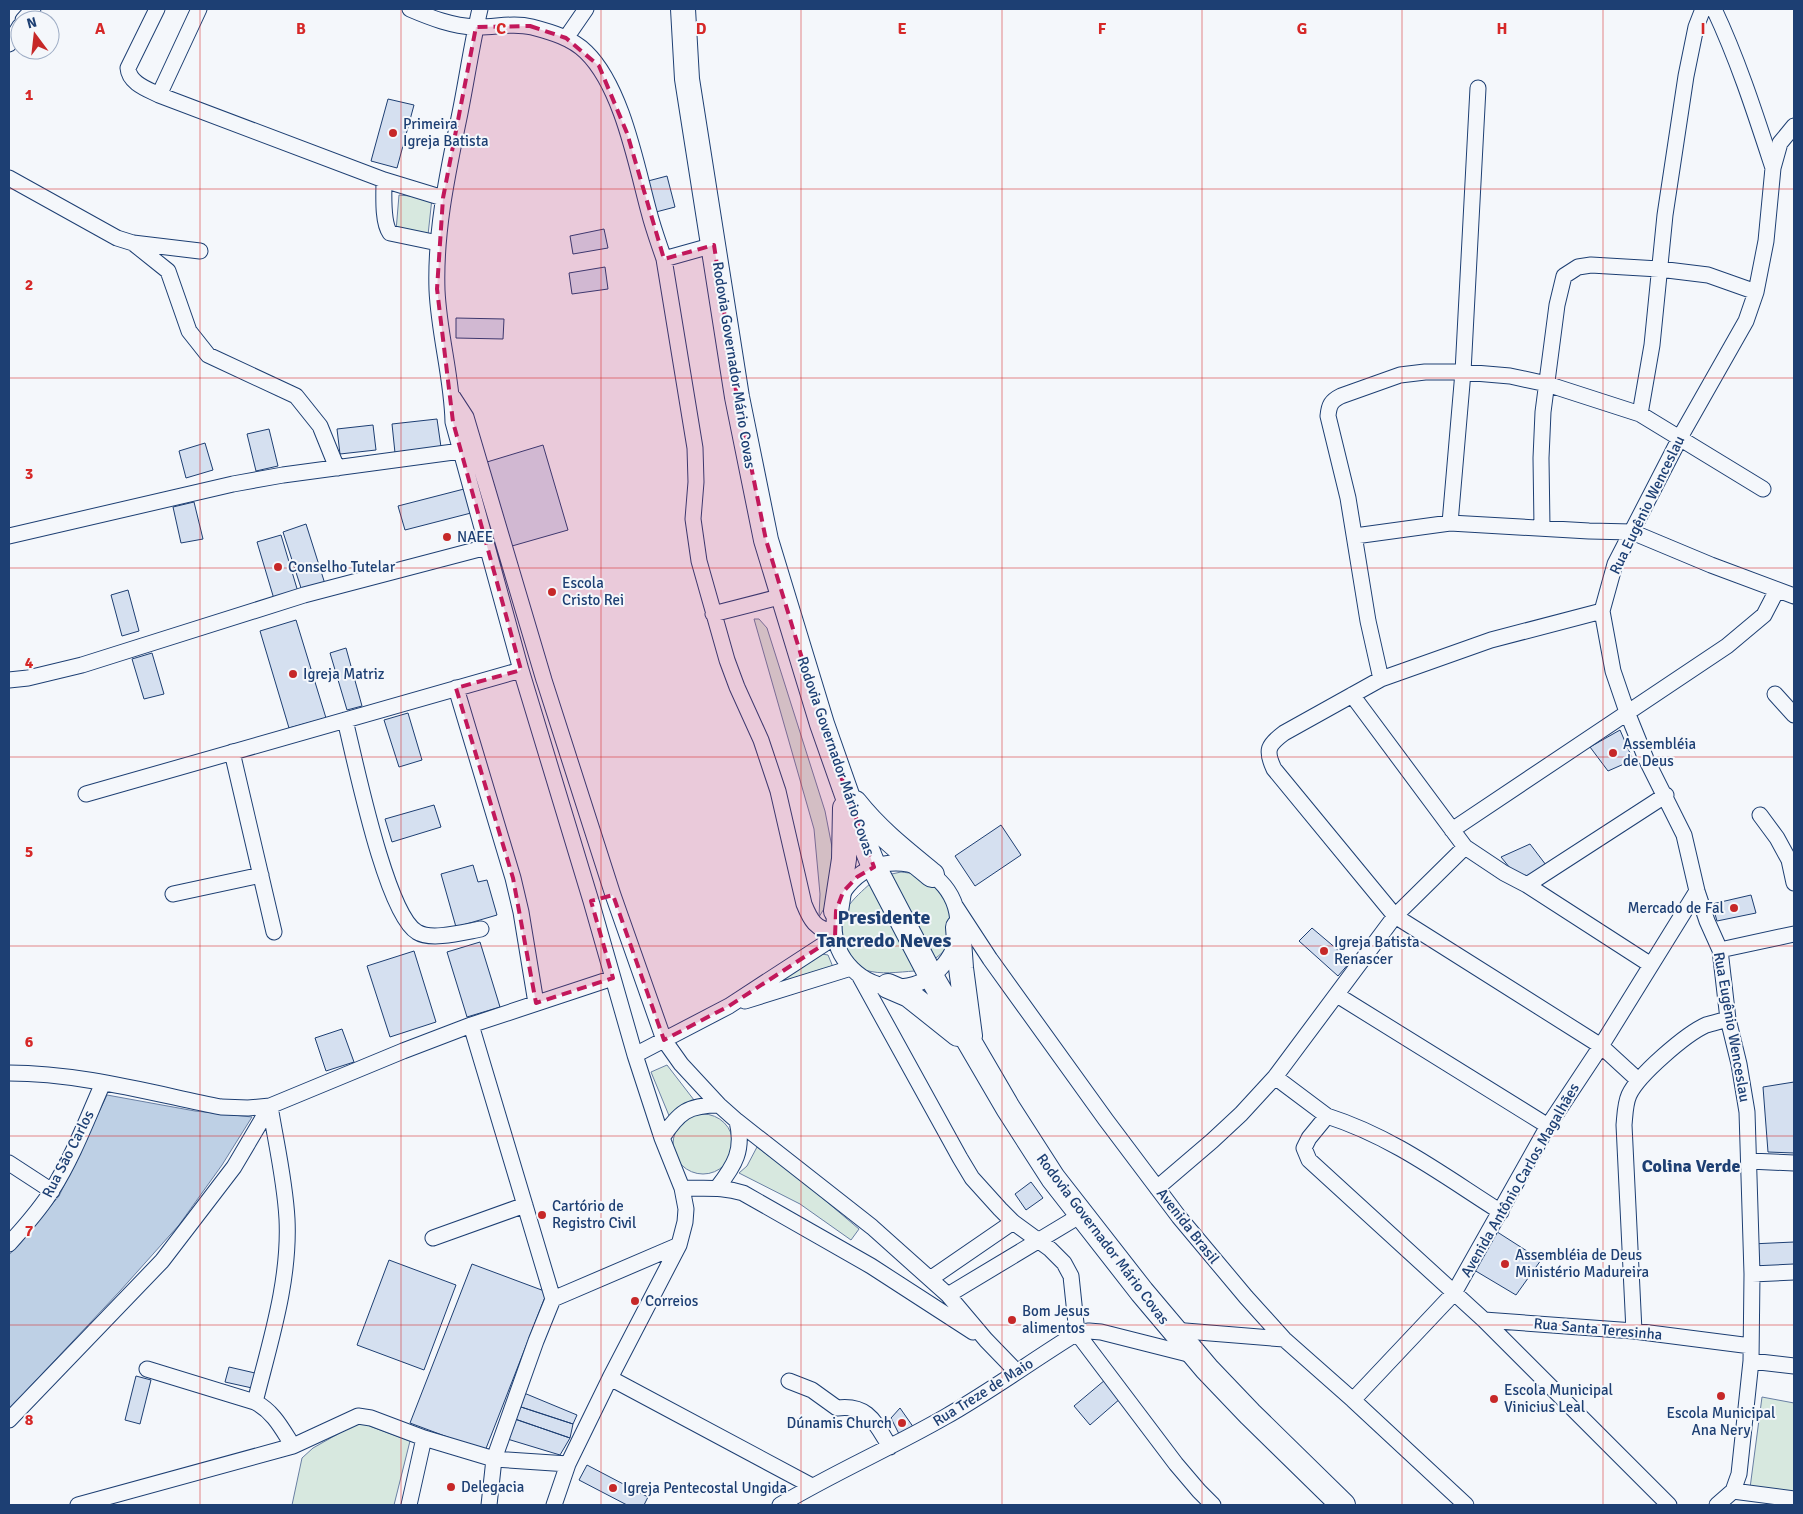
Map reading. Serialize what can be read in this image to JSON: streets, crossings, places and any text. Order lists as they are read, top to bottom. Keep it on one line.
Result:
{"streets":{"highway":["Rodovia Governador Mário Covas"],"street":["Rua Eugênio Wenceslau","Rua São Carlos","Avenida Antônio Carlos Magalhães","Avenida Brasil","Rua Santa Teresinha","Rua Treze de Maio"]},"crossings":[["Rua Eugênio Wenceslau","Avenida Antônio Carlos Magalhães"],["Rua Eugênio Wenceslau","Rua Santa Teresinha"],["Avenida Antônio Carlos Magalhães","Avenida Brasil"]],"districts":["Presidente Tancredo Neves","Colina Verde"],"places":["Primeira Igreja Batista","NAEE","Conselho Tutelar","Escola Cristo Rei","Igreja Matriz","Assembléia de Deus","Mercado de Fal","Igreja Batista Renascer","Cartório de Registro Civil","Assembléia de Deus Ministério Madureira","Correios","Bom Jesus alimentos","Escola Municipal Ana Nery","Escola Municipal Vinicius Leal","Dúnamis Church","Delegacia","Igreja Pentecostal Ungida"],"north":"top","grid":{"columns":["A","B","C","D","E","F","G","H","I"],"rows":["1","2","3","4","5","6","7","8"]}}
